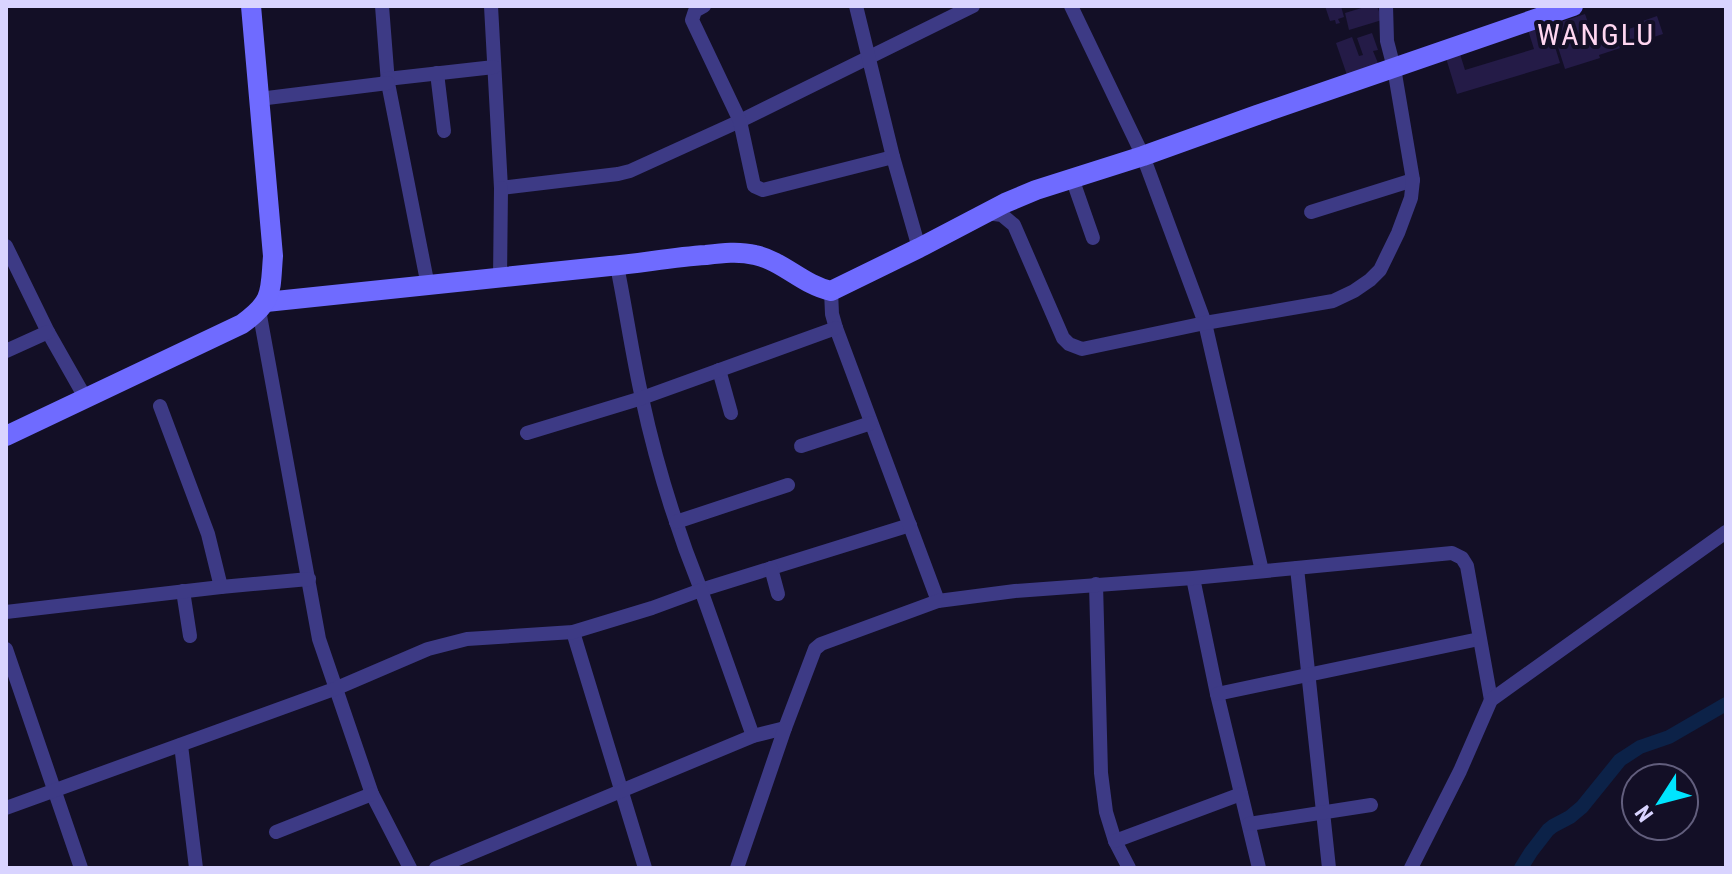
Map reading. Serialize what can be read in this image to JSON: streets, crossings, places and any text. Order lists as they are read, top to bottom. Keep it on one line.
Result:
{"districts":["WANGLU"],"north":"bottom left"}
